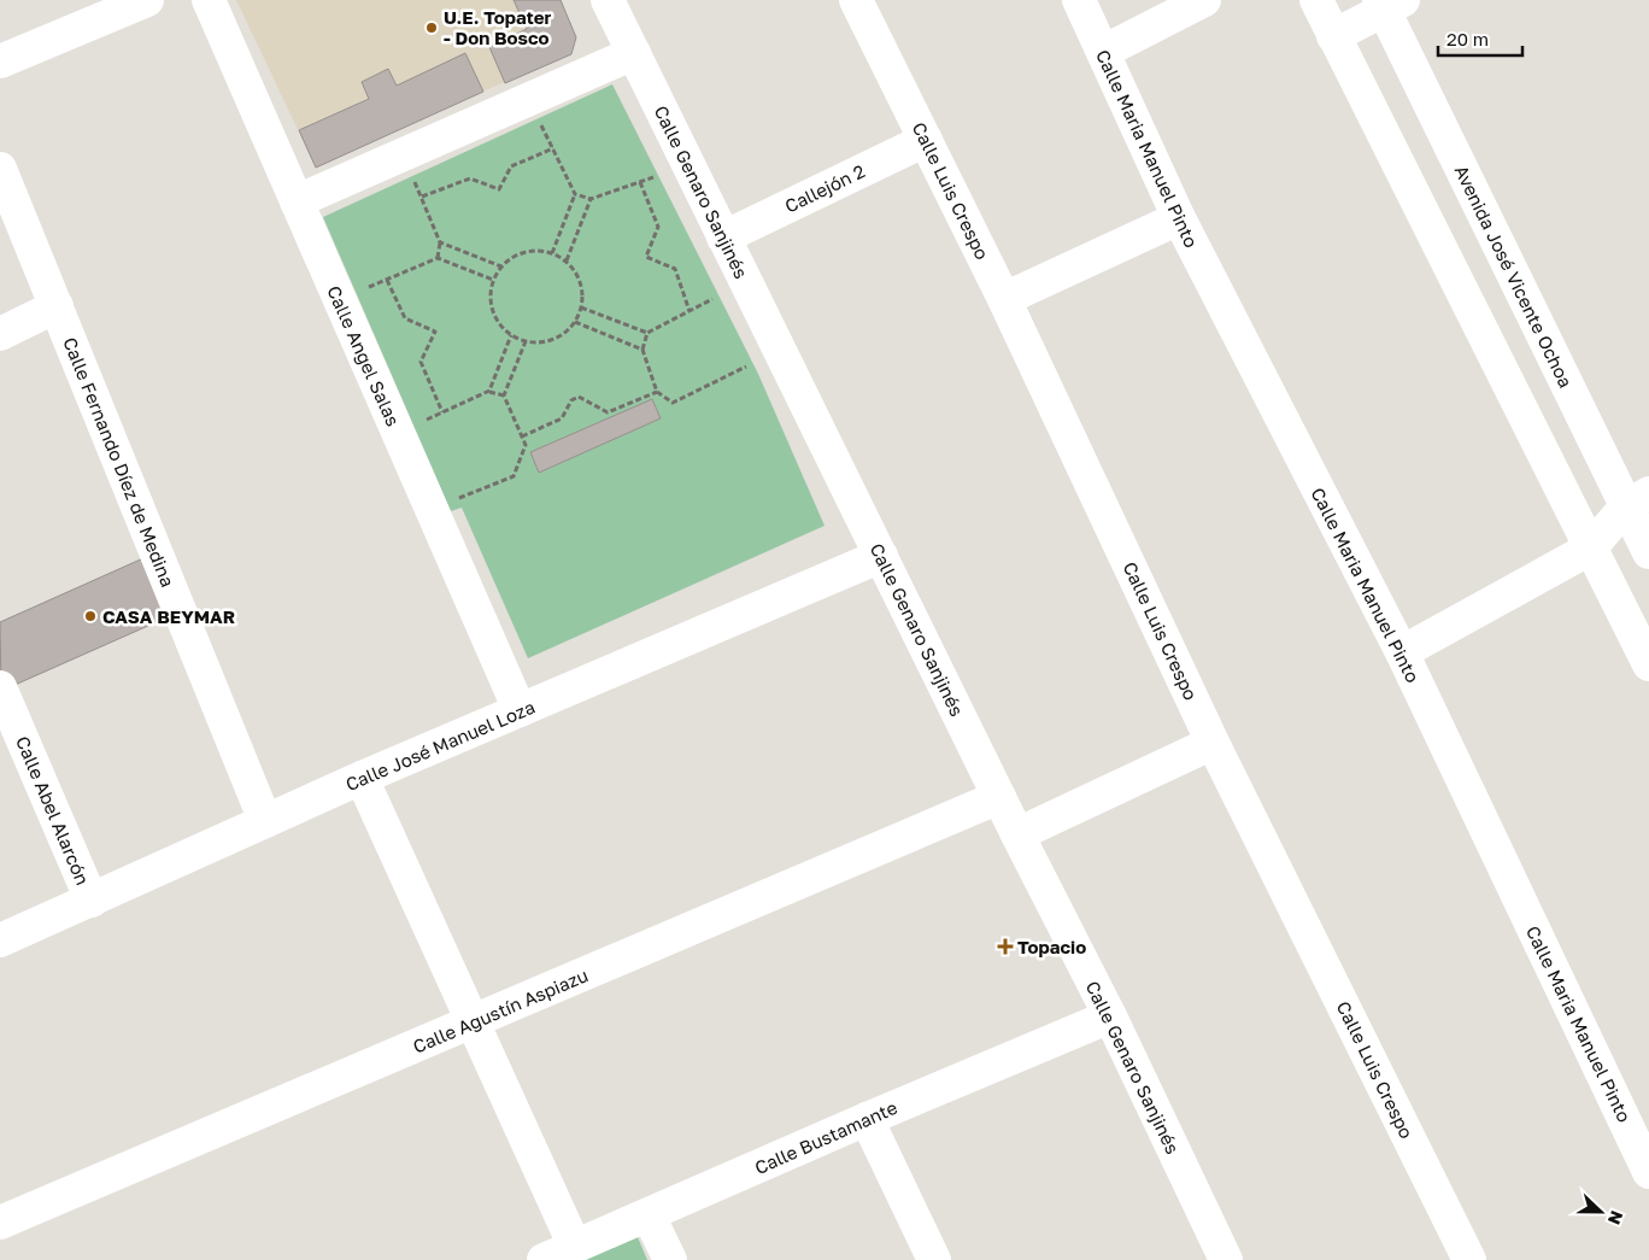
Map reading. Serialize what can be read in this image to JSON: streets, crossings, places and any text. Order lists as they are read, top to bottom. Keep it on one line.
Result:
{"streets":{"street":["Calle Maria Manuel Pinto","Callejón 2","Calle Luis Crespo","Calle Genaro Sanjinés","Avenida José Vicente Ochoa","Calle Angel Salas","Calle Fernando Díez de Medina","Calle José Manuel Loza","Calle Abel Alarcón","Calle Agustín Aspiazu","Calle Bustamante"]},"crossings":[["Callejón 2","Calle Luis Crespo"],["Callejón 2","Calle Genaro Sanjinés"],["Calle Genaro Sanjinés","Calle José Manuel Loza"],["Calle Genaro Sanjinés","Calle Agustín Aspiazu"],["Calle Genaro Sanjinés","Calle Bustamante"],["Calle Angel Salas","Calle José Manuel Loza"],["Calle Fernando Díez de Medina","Calle José Manuel Loza"],["Calle José Manuel Loza","Calle Abel Alarcón"]],"places":{"other":["U.E. Topater - Don Bosco","CASA BEYMAR"],"health":["Topacio"]},"scale_bar":"20 m","north":"right"}
